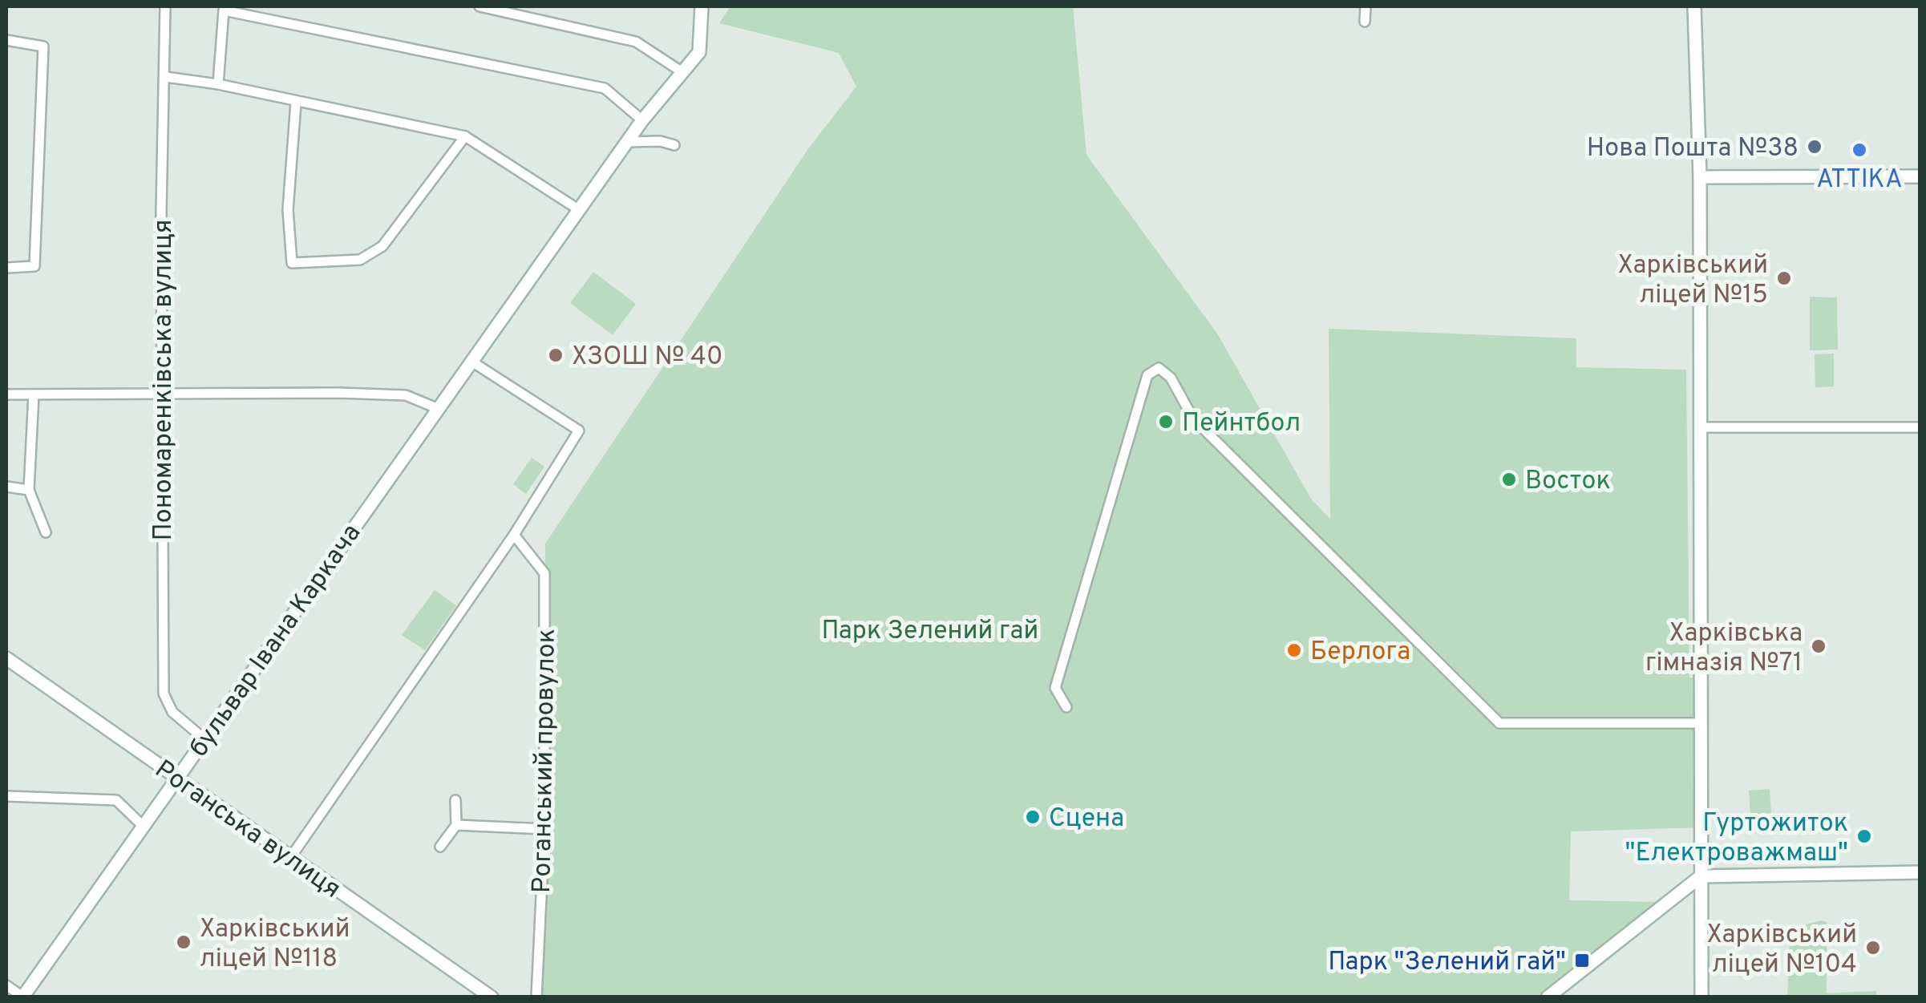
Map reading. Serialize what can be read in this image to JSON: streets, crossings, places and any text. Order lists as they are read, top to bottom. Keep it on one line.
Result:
{"streets":{"street":["Пономаренківська вулиця","бульвар Івана Каркача","Роганський провулок","Роганська вулиця"]},"crossings":[["Пономаренківська вулиця","бульвар Івана Каркача"],["бульвар Івана Каркача","Роганська вулиця"]],"parks":["Парк Зелений гай"],"places":{"other":["Нова Пошта №38","АТТІКА","Харківський ліцей №15","ХЗОШ № 40","Пейнтбол","Восток","Харківська гімназія №71","Берлога","Сцена","Гуртожиток \"Електроважмаш\"","Харківський ліцей №118","Харківський ліцей №104"],"transit":["Парк \"Зелений гай\""]}}
